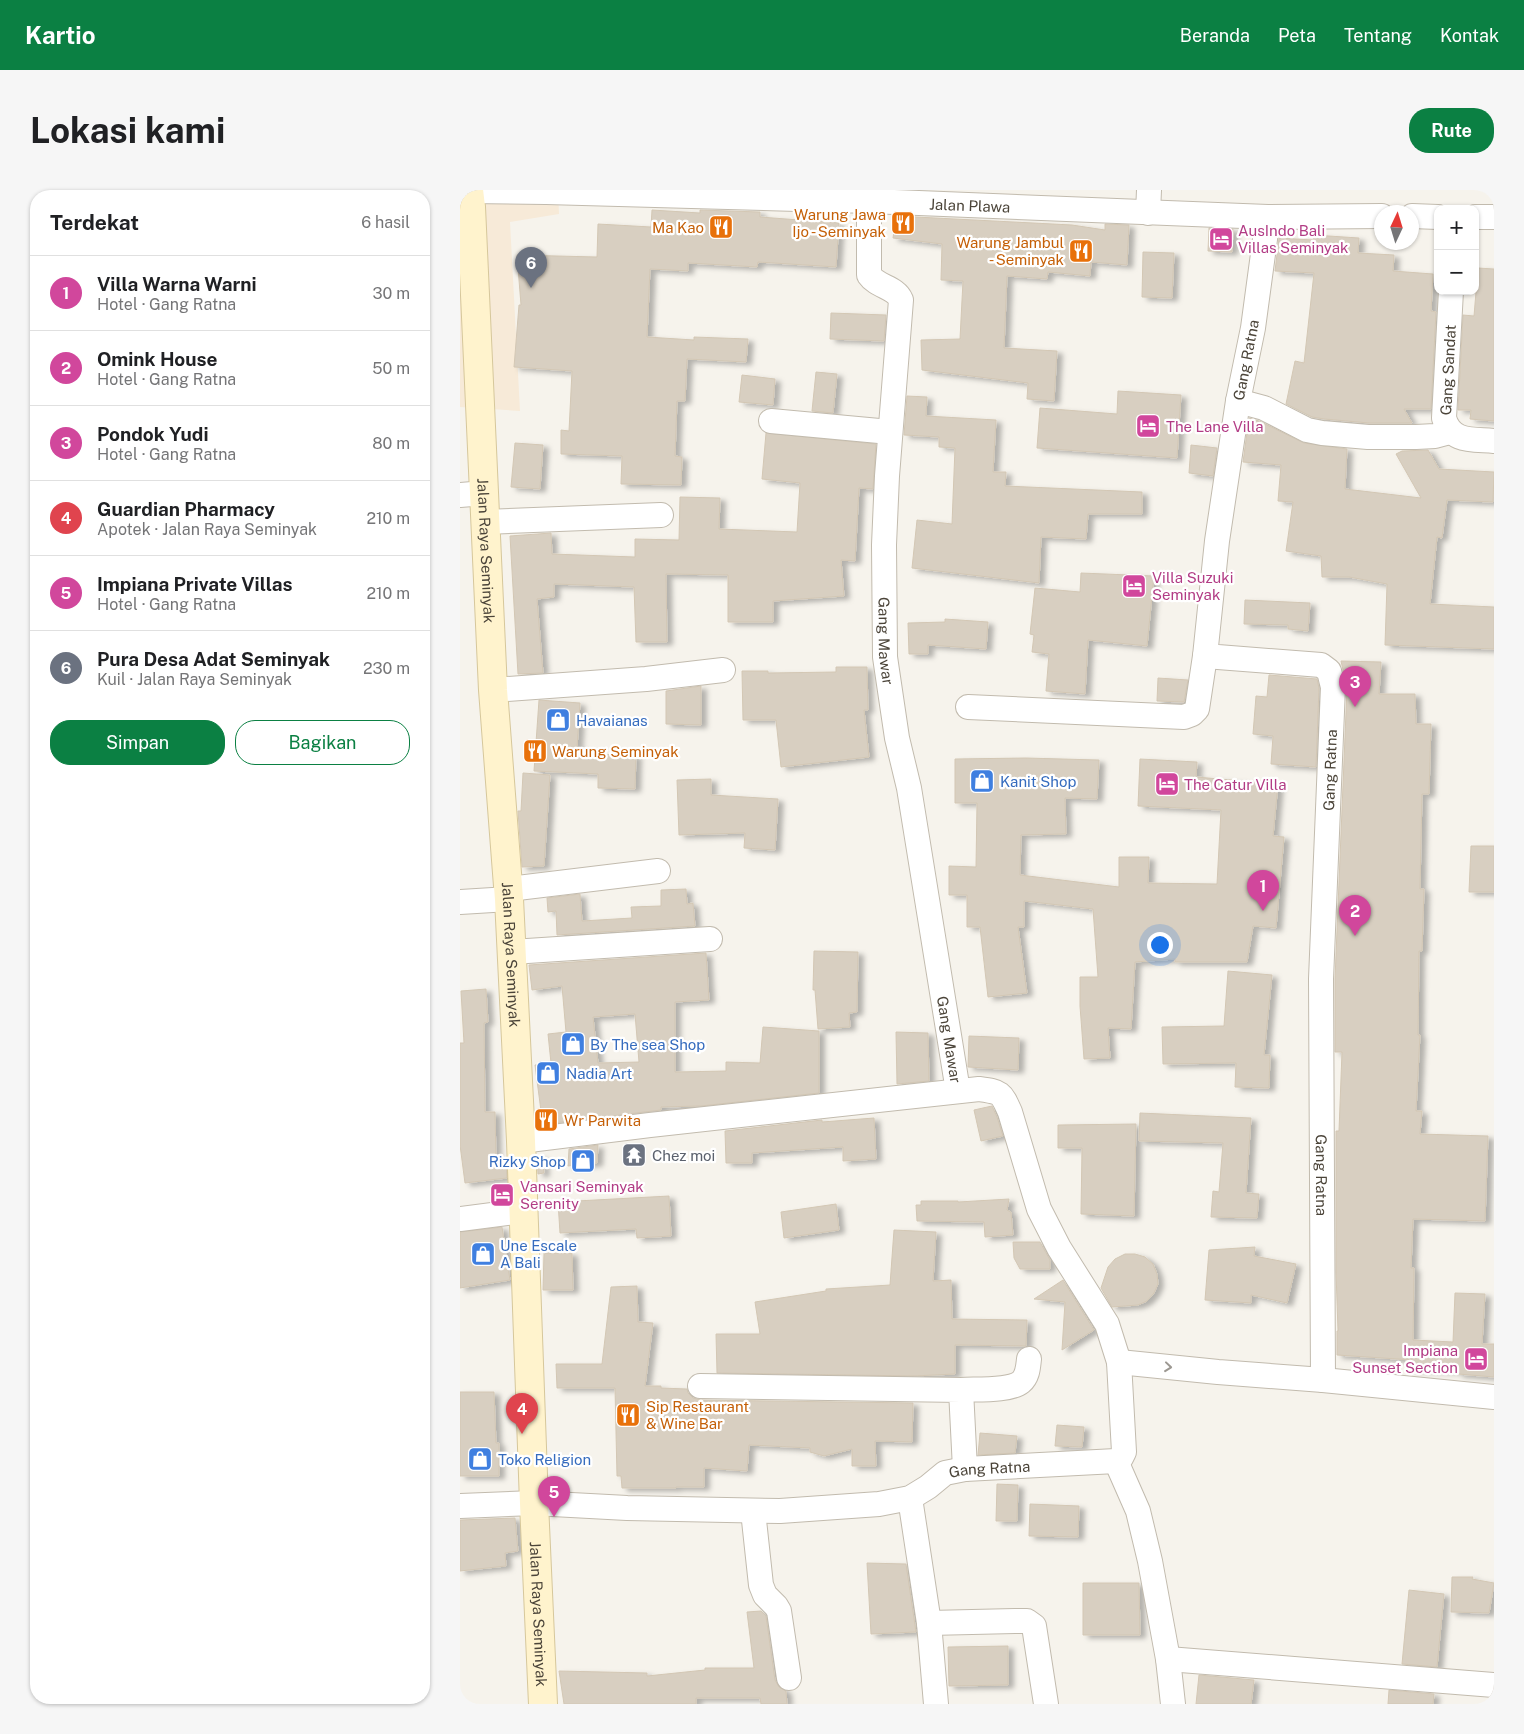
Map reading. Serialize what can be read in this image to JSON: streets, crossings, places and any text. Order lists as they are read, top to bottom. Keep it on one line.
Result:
{"streets":{"main road":["Jalan Raya Seminyak"],"street":["Jalan Plawa","Gang Ratna","Gang Sandat","Gang Mawar"]},"crossings":[["Jalan Plawa","Gang Ratna"],["Jalan Plawa","Jalan Raya Seminyak"],["Jalan Plawa","Gang Mawar"],["Gang Ratna","Jalan Raya Seminyak"]],"places":{"restaurant":["Warung Jawa Ijo - Seminyak","Ma Kao","Warung Jambul - Seminyak","Warung Seminyak","Wr Parwita","Sip Restaurant & Wine Bar"],"hotel":["AusIndo Bali Villas Seminyak","The Lane Villa","Villa Suzuki Seminyak","The Catur Villa","Vansari Seminyak Serenity","Impiana Sunset Section"],"shop":["Havaianas","Kanit Shop","By The sea Shop","Nadia Art","Rizky Shop","Une Escale A Bali","Toko Religion"],"temple":["Chez moi"]},"north":"top","page":{"header":"Kartio","nav":["Beranda","Peta","Tentang","Kontak"],"buttons":["Rute",["Simpan","Bagikan"]],"title":"Lokasi kami","heading":["Terdekat","6 hasil"],"map_buttons":["+","−"],"pins":["6","3","1","2","4","5"],"list":[{"mark":"1","name":"Villa Warna Warni","note":"Hotel · Gang Ratna","value":"30 m"},{"mark":"2","name":"Omink House","note":"Hotel · Gang Ratna","value":"50 m"},{"mark":"3","name":"Pondok Yudi","note":"Hotel · Gang Ratna","value":"80 m"},{"mark":"4","name":"Guardian Pharmacy","note":"Apotek · Jalan Raya Seminyak","value":"210 m"},{"mark":"5","name":"Impiana Private Villas","note":"Hotel · Gang Ratna","value":"210 m"},{"mark":"6","name":"Pura Desa Adat Seminyak","note":"Kuil · Jalan Raya Seminyak","value":"230 m"}]}}
